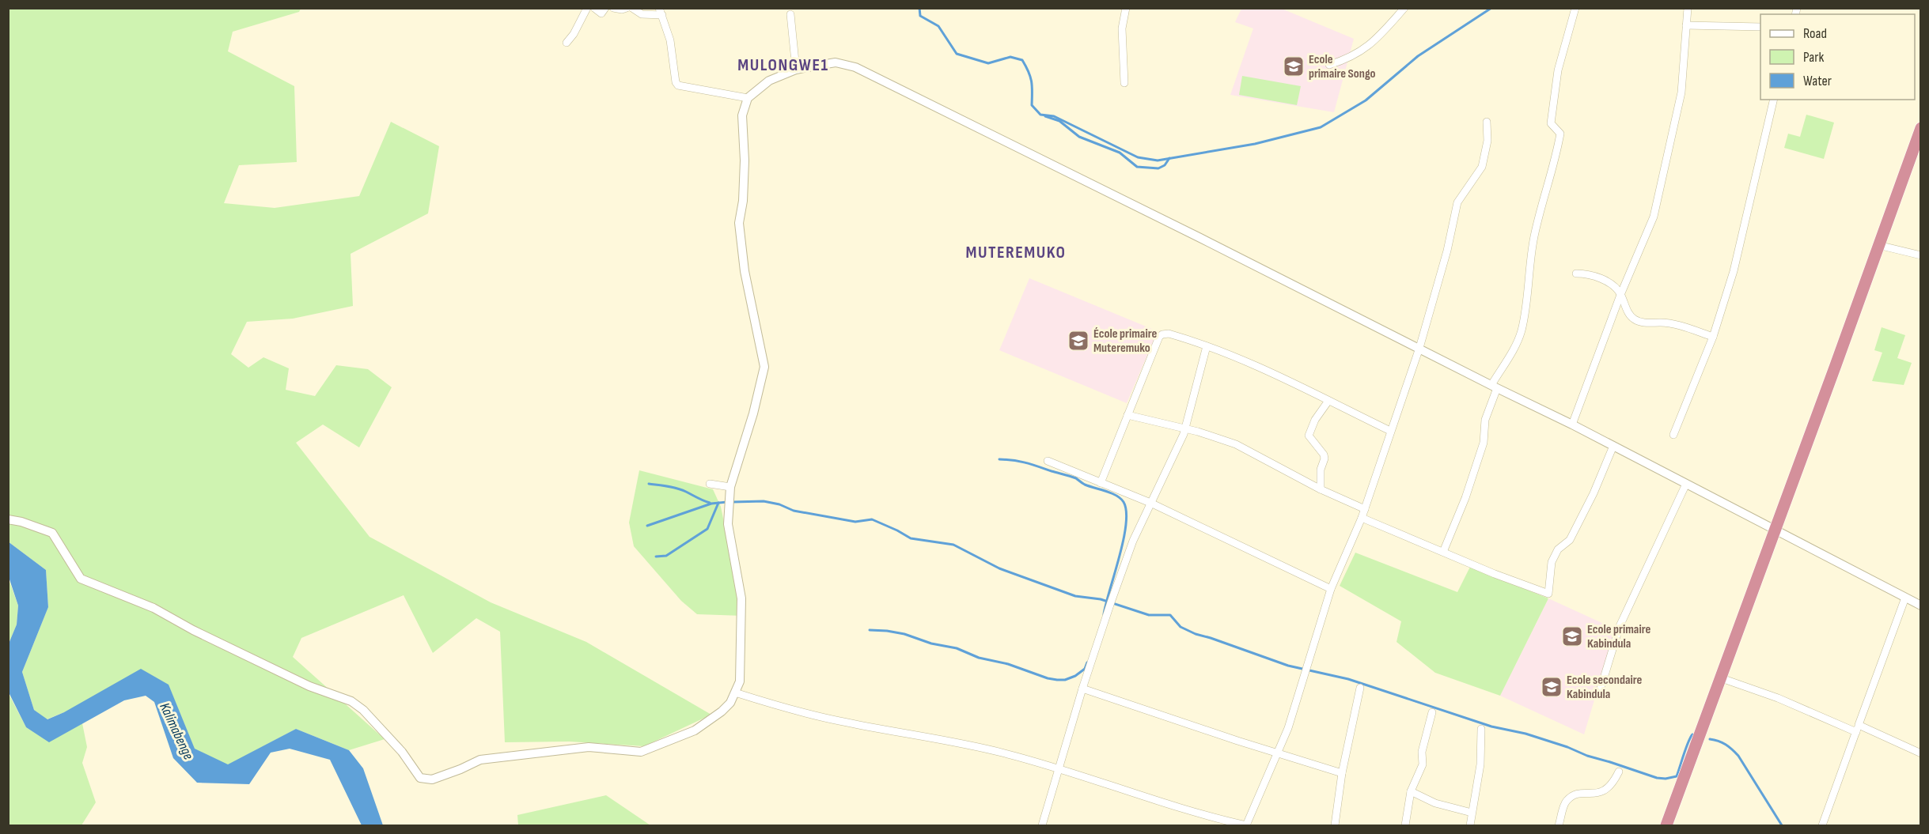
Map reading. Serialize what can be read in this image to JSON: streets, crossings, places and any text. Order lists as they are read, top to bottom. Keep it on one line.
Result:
{"districts":["MULONGWE1","MUTEREMUKO"],"water":["Kalimabenge"],"places":{"school or university":["Ecole primaire Songo","École primaire Muteremuko","Ecole primaire Kabindula","Ecole secondaire Kabindula"]},"legend":["Road","Park","Water"]}
